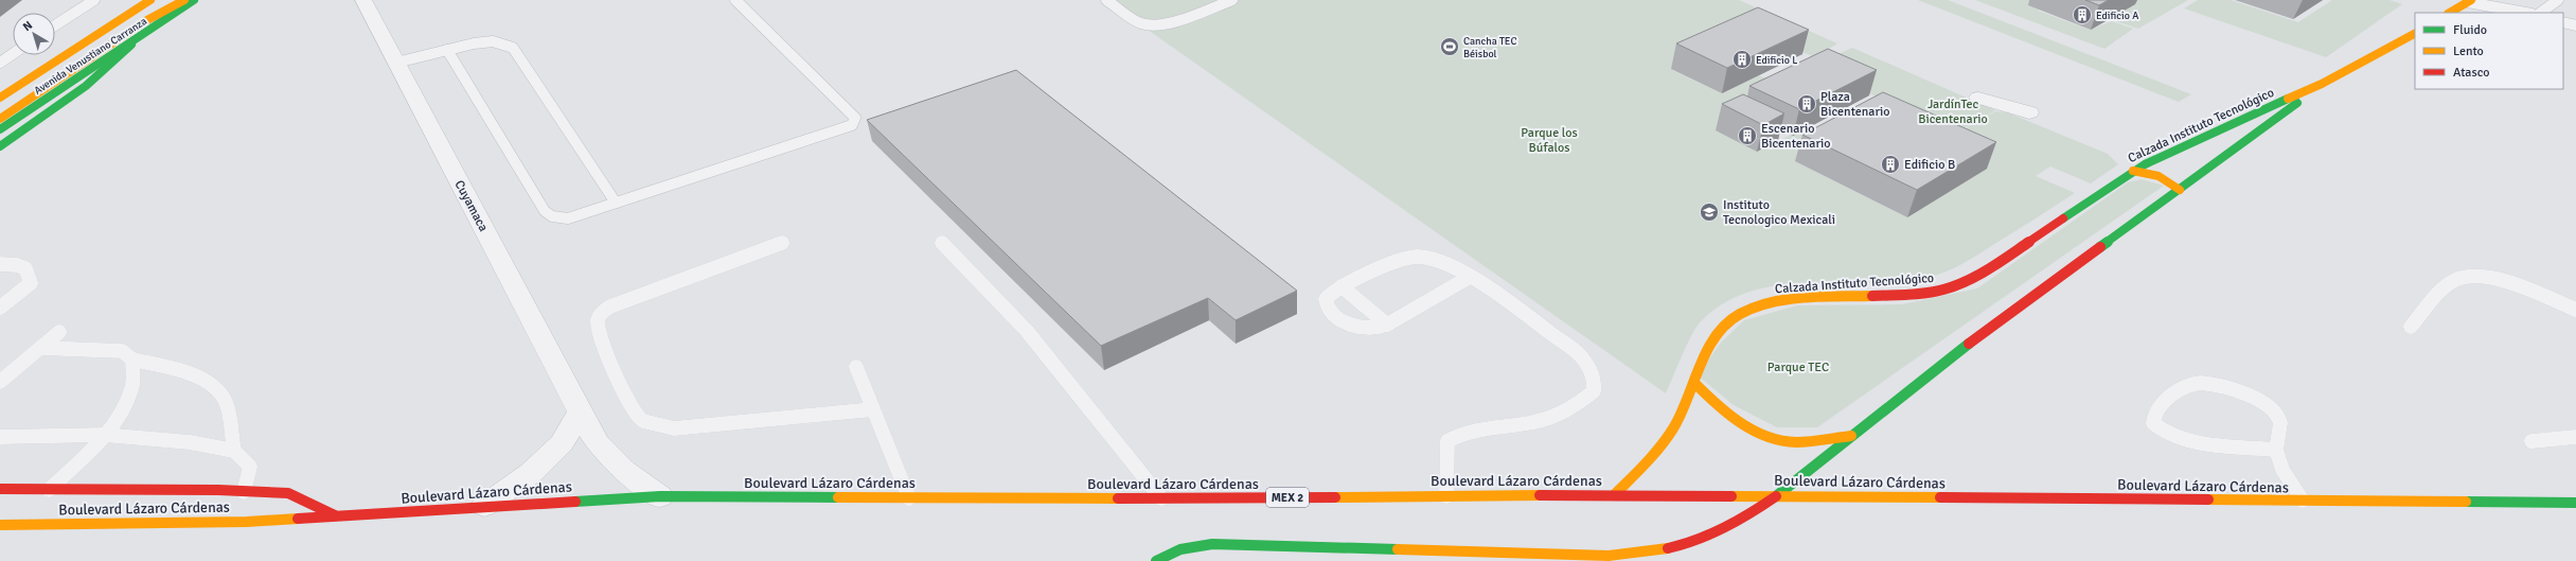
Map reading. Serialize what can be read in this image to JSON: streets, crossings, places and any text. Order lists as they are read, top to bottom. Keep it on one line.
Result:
{"streets":{"main road":["Avenida Venustiano Carranza","Calzada Instituto Tecnológico","Boulevard Lázaro Cárdenas","MEX 2"],"street":["Cuyamaca"]},"crossings":[["Calzada Instituto Tecnológico","Boulevard Lázaro Cárdenas"],["Cuyamaca","Boulevard Lázaro Cárdenas"]],"parks":["JardínTec Bicentenario","Parque los Búfalos","Parque TEC"],"places":{"building":["Edificio A","Edificio L","Plaza Bicentenario","Escenario Bicentenario","Edificio B"],"sports":["Cancha TEC Béisbol"],"school or university":["Instituto Tecnologico Mexicali"]},"legend":["Fluido","Lento","Atasco"],"north":"top left"}
